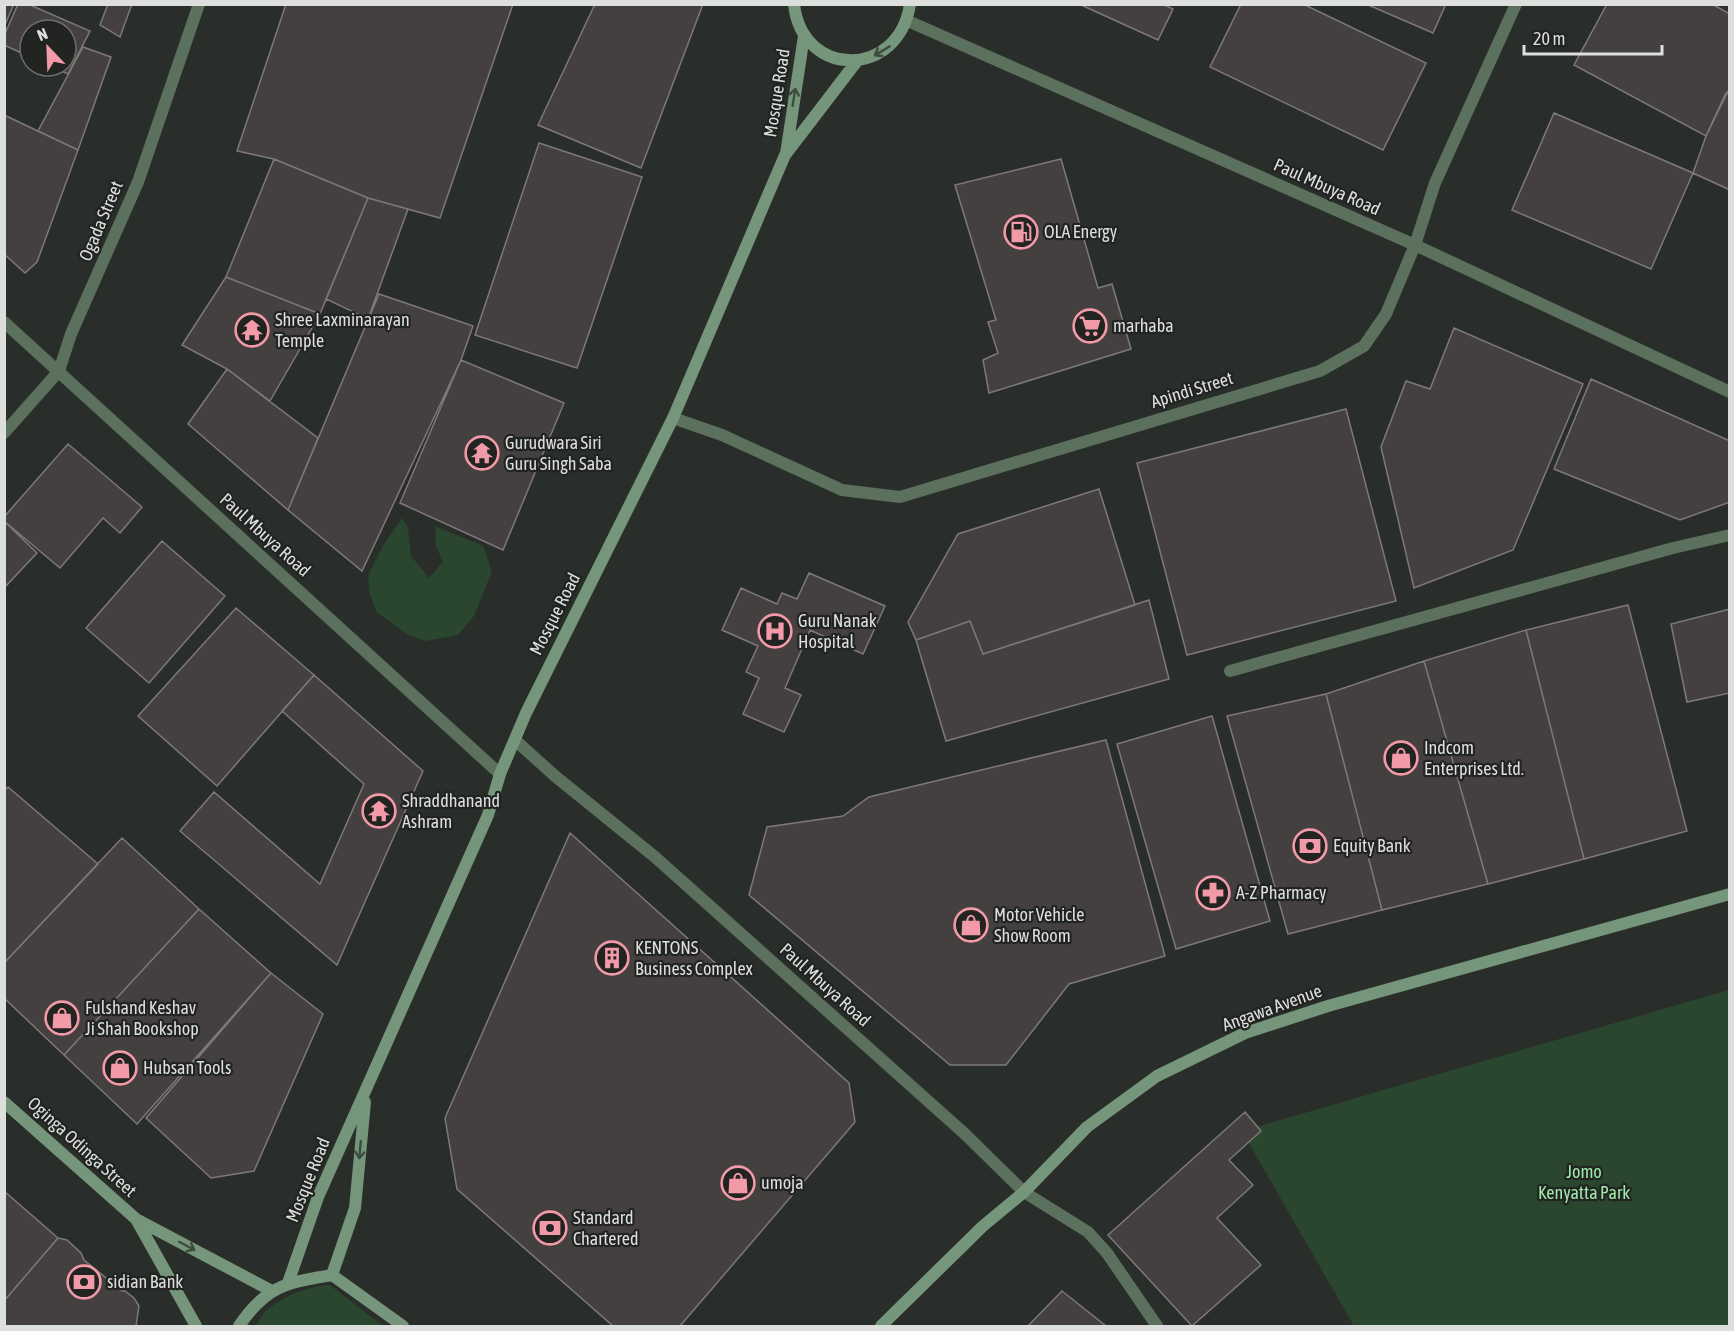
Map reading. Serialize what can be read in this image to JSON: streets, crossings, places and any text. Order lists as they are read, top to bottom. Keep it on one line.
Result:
{"streets":{"main road":["Mosque Road","Angawa Avenue","Oginga Odinga Street"],"street":["Paul Mbuya Road","Ogada Street","Apindi Street"]},"crossings":[["Mosque Road","Paul Mbuya Road"],["Mosque Road","Apindi Street"],["Paul Mbuya Road","Ogada Street"],["Paul Mbuya Road","Apindi Street"],["Paul Mbuya Road","Angawa Avenue"]],"parks":["Jomo Kenyatta Park"],"places":{"fuel station":["OLA Energy"],"supermarket":["marhaba"],"temple":["Shree Laxminarayan Temple","Gurudwara Siri Guru Singh Saba","Shraddhanand Ashram"],"hospital":["Guru Nanak Hospital"],"shop":["Indcom Enterprises Ltd.","Motor Vehicle Show Room","Fulshand Keshav Ji Shah Bookshop","Hubsan Tools","umoja"],"bank":["Equity Bank","Standard Chartered","sidian Bank"],"pharmacy":["A-Z Pharmacy"],"building":["KENTONS Business Complex"]},"scale_bar":"20 m","north":"top left"}
